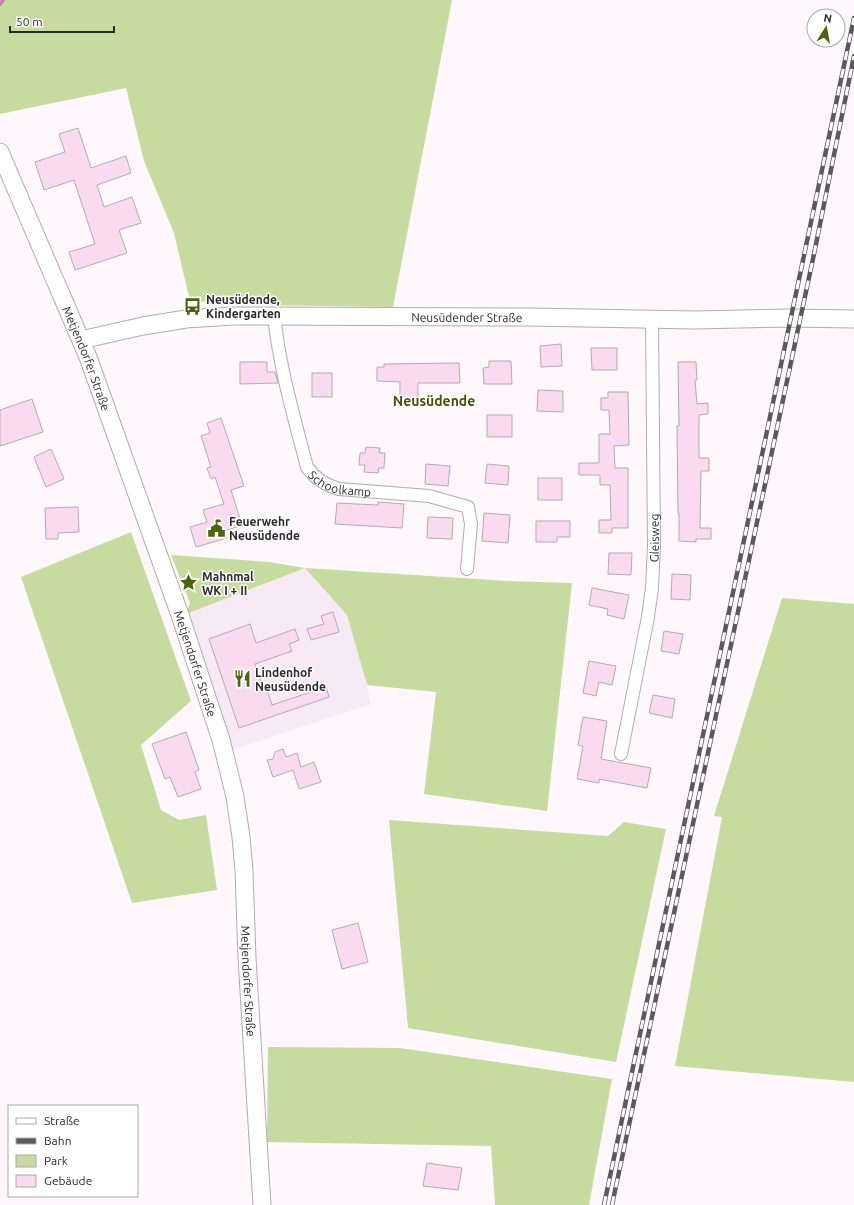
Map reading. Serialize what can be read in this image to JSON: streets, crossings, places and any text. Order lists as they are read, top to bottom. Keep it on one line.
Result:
{"streets":{"street":["Neusüdender Straße","Metjendorfer Straße","Schoolkamp","Gleisweg"]},"crossings":[["Neusüdender Straße","Metjendorfer Straße"],["Neusüdender Straße","Schoolkamp"],["Neusüdender Straße","Gleisweg"]],"districts":["Neusüdende"],"places":{"bus stop":["Neusüdende, Kindergarten"],"public building":["Feuerwehr Neusüdende"],"place":["Mahnmal WK I + II"],"restaurant":["Lindenhof Neusüdende"]},"legend":["Straße","Bahn","Park","Gebäude"],"scale_bar":"50 m","north":"top"}
